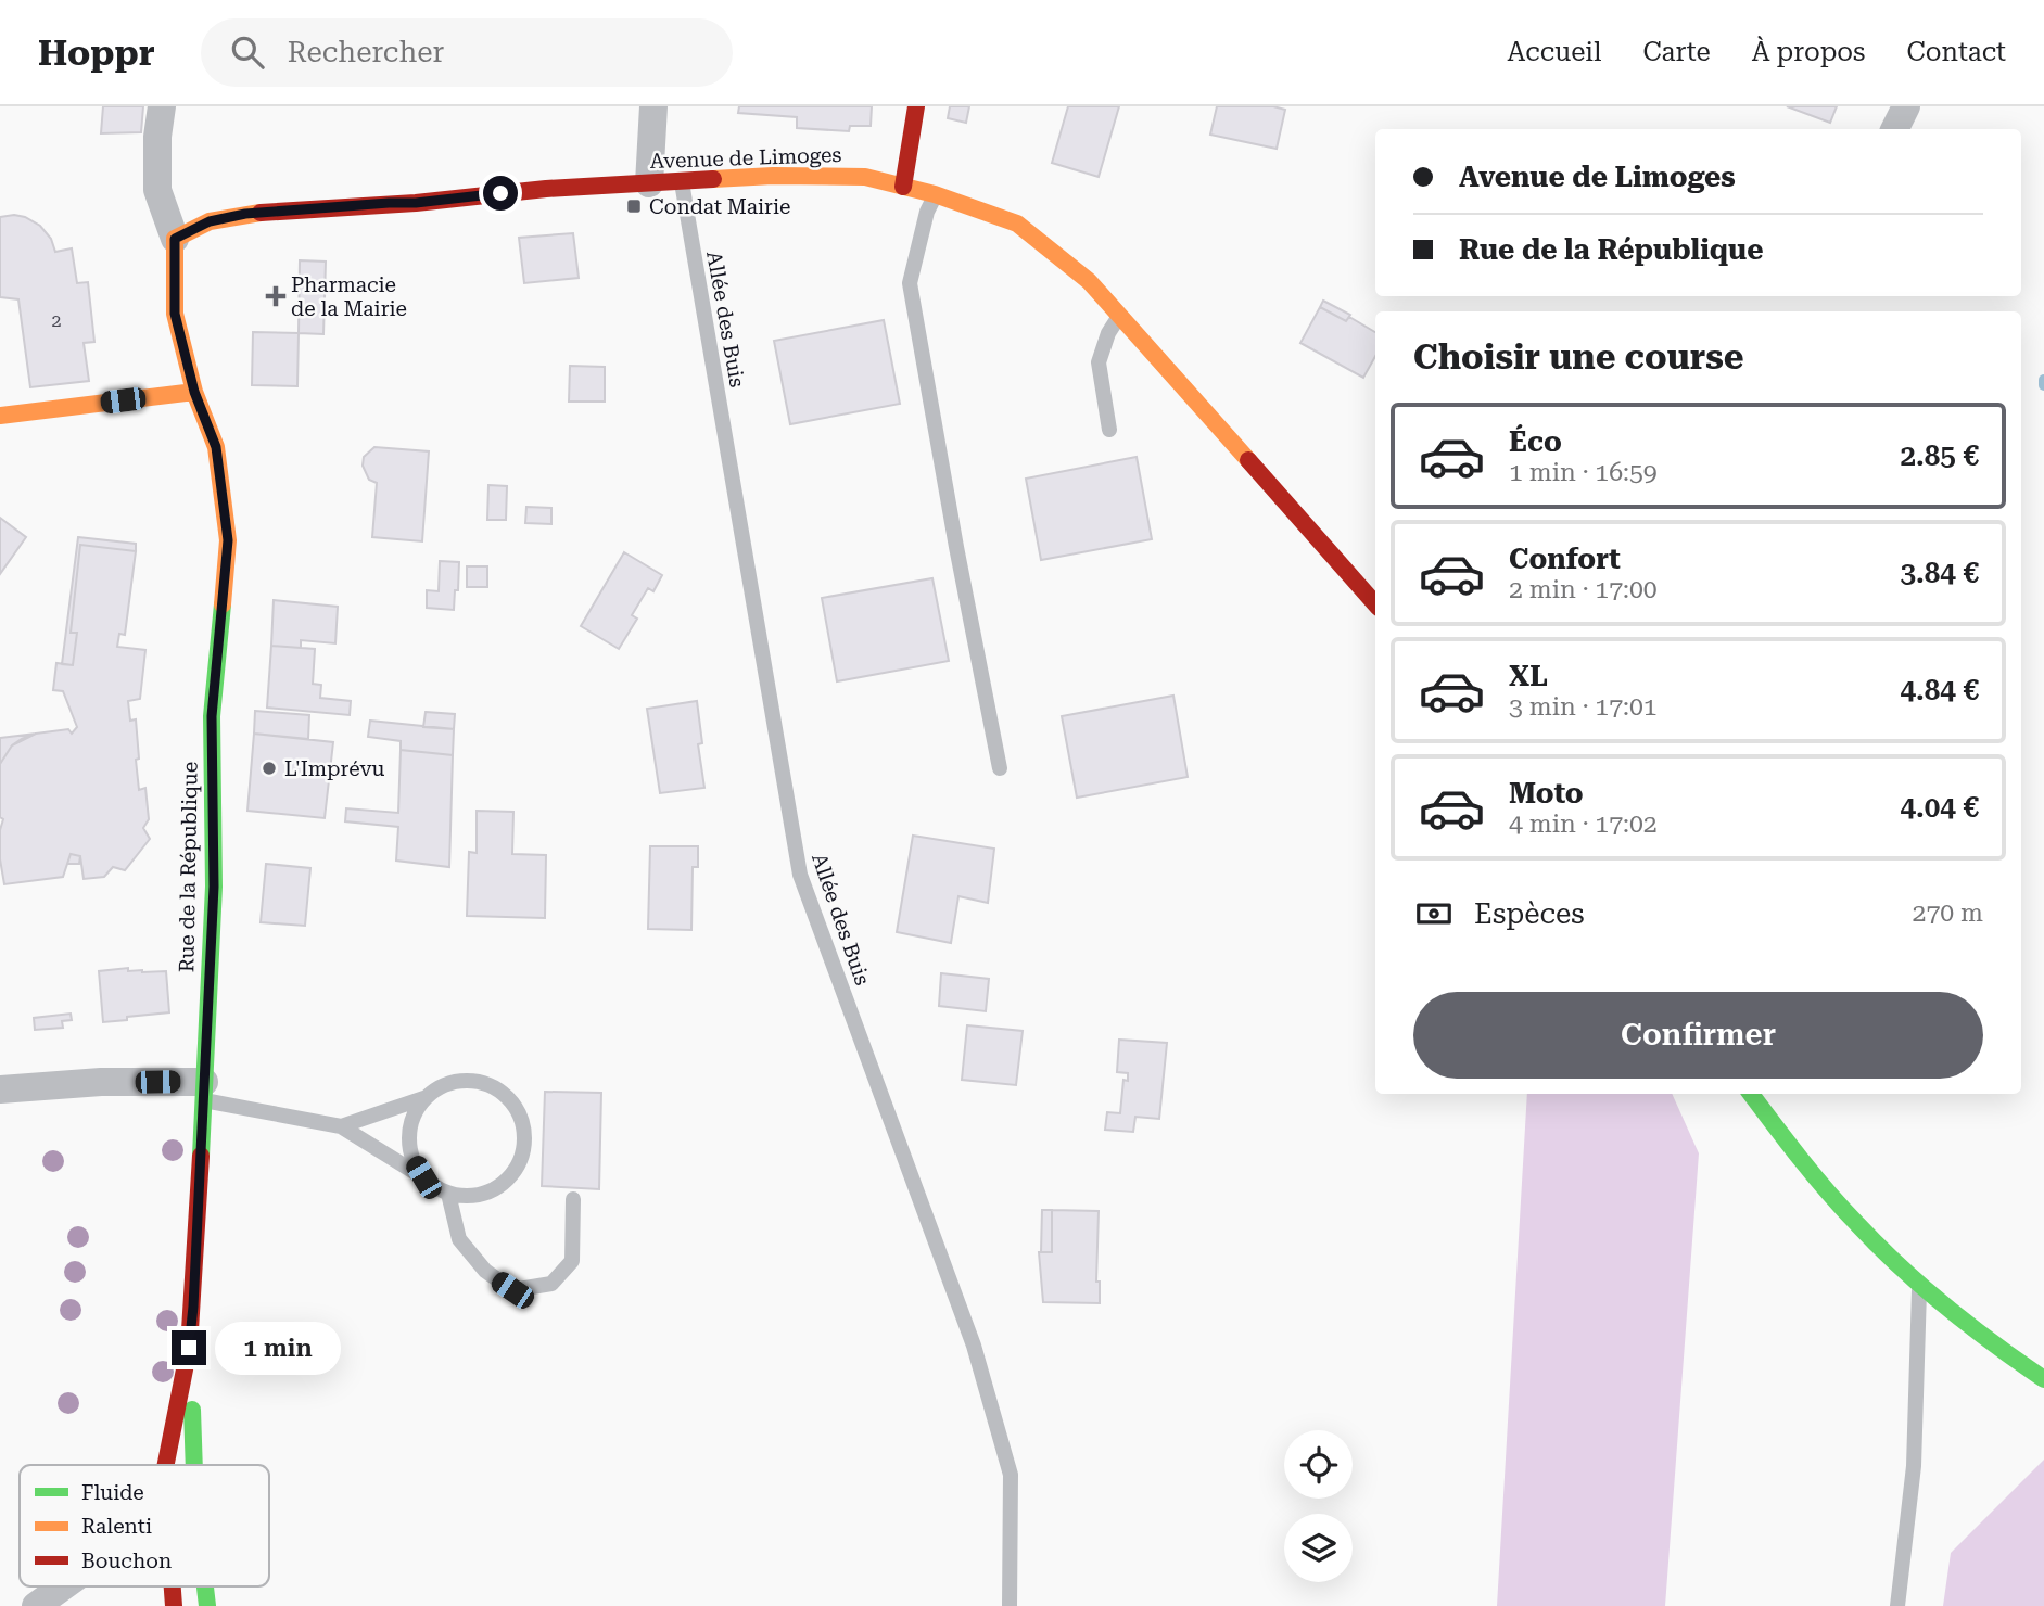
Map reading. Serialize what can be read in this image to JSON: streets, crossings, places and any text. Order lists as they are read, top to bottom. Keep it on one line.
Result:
{"streets":{"main road":["Avenue de Limoges","Rue de la République"],"lane":["Allée des Buis"]},"crossings":[["Avenue de Limoges","Allée des Buis"],["Avenue de Limoges","Rue de la République"]],"places":{"transit":["Condat Mairie"],"health":["Pharmacie de la Mairie"],"other":["L'Imprévu"]},"house_numbers":["2"],"legend":["Fluide","Ralenti","Bouchon"],"page":{"header":"Hoppr","search":"Rechercher","nav":["Accueil","Carte","À propos","Contact"],"banner":["Avenue de Limoges","Rue de la République"],"heading":"Choisir une course","list":[{"name":"Éco","note":"1 min · 16:59","value":"2.85 €"},{"name":"Confort","note":"2 min · 17:00","value":"3.84 €"},{"name":"XL","note":"3 min · 17:01","value":"4.84 €"},{"name":"Moto","note":"4 min · 17:02","value":"4.04 €"}],"pay":["Espèces","270 m"],"buttons":"Confirmer","bubble":"1 min"}}
